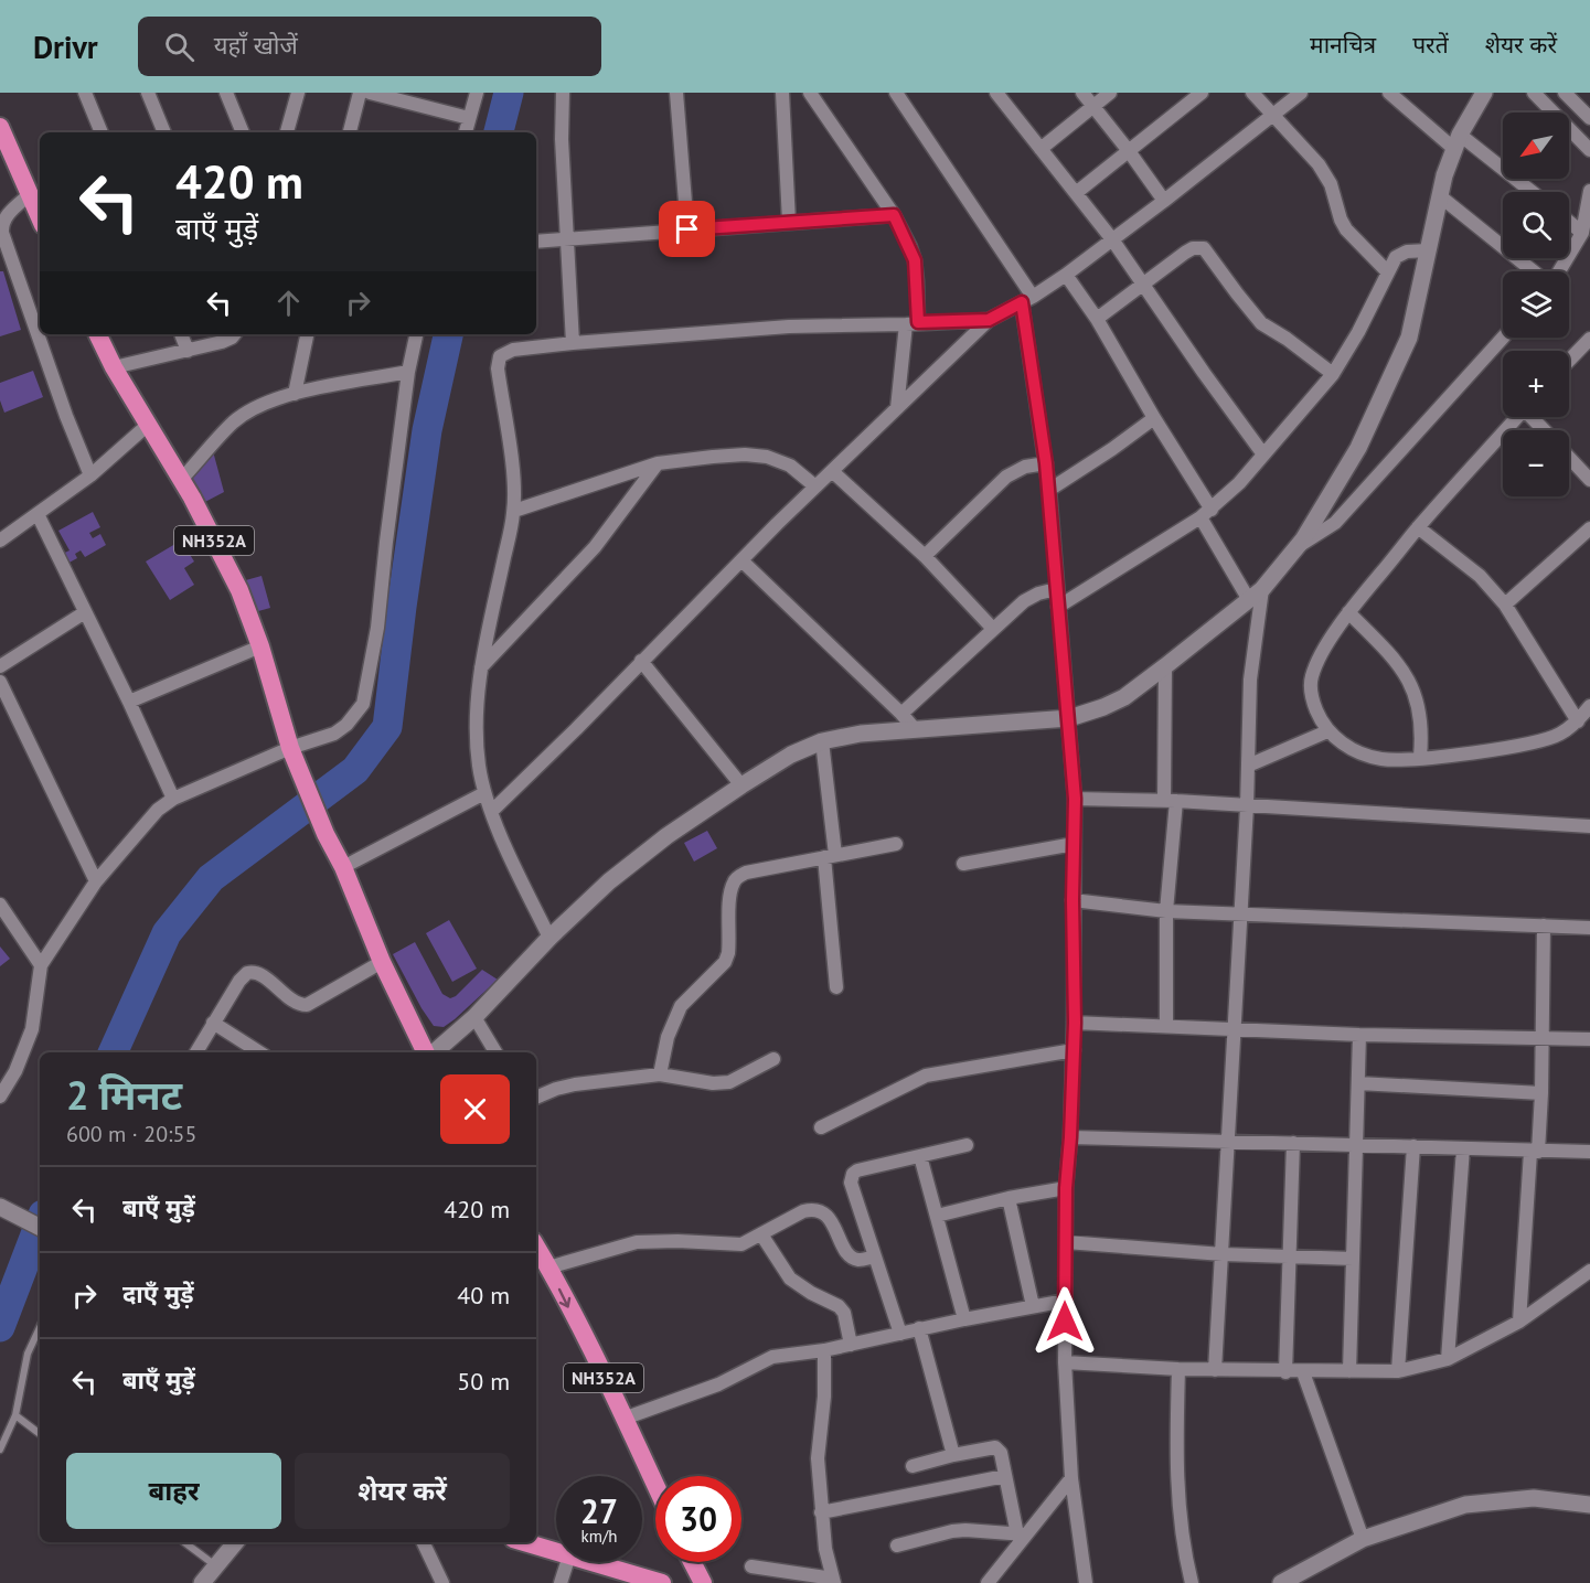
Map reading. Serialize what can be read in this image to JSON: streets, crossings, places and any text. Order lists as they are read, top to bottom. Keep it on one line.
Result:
{"streets":{"highway":["NH352A"]},"north":"bottom left","page":{"header":"Drivr","search":"यहाँ खोजें","nav":["मानचित्र","परतें","शेयर करें"],"map_buttons":["+","−"],"turn":["420 m","बाएँ मुड़ें"],"heading":["2 मिनट","600 m · 20:55"],"list":[{"name":"बाएँ मुड़ें","value":"420 m"},{"name":"दाएँ मुड़ें","value":"40 m"},{"name":"बाएँ मुड़ें","value":"50 m"}],"buttons":["बाहर","शेयर करें"],"speed":"27 km/h","limit":"30"}}
